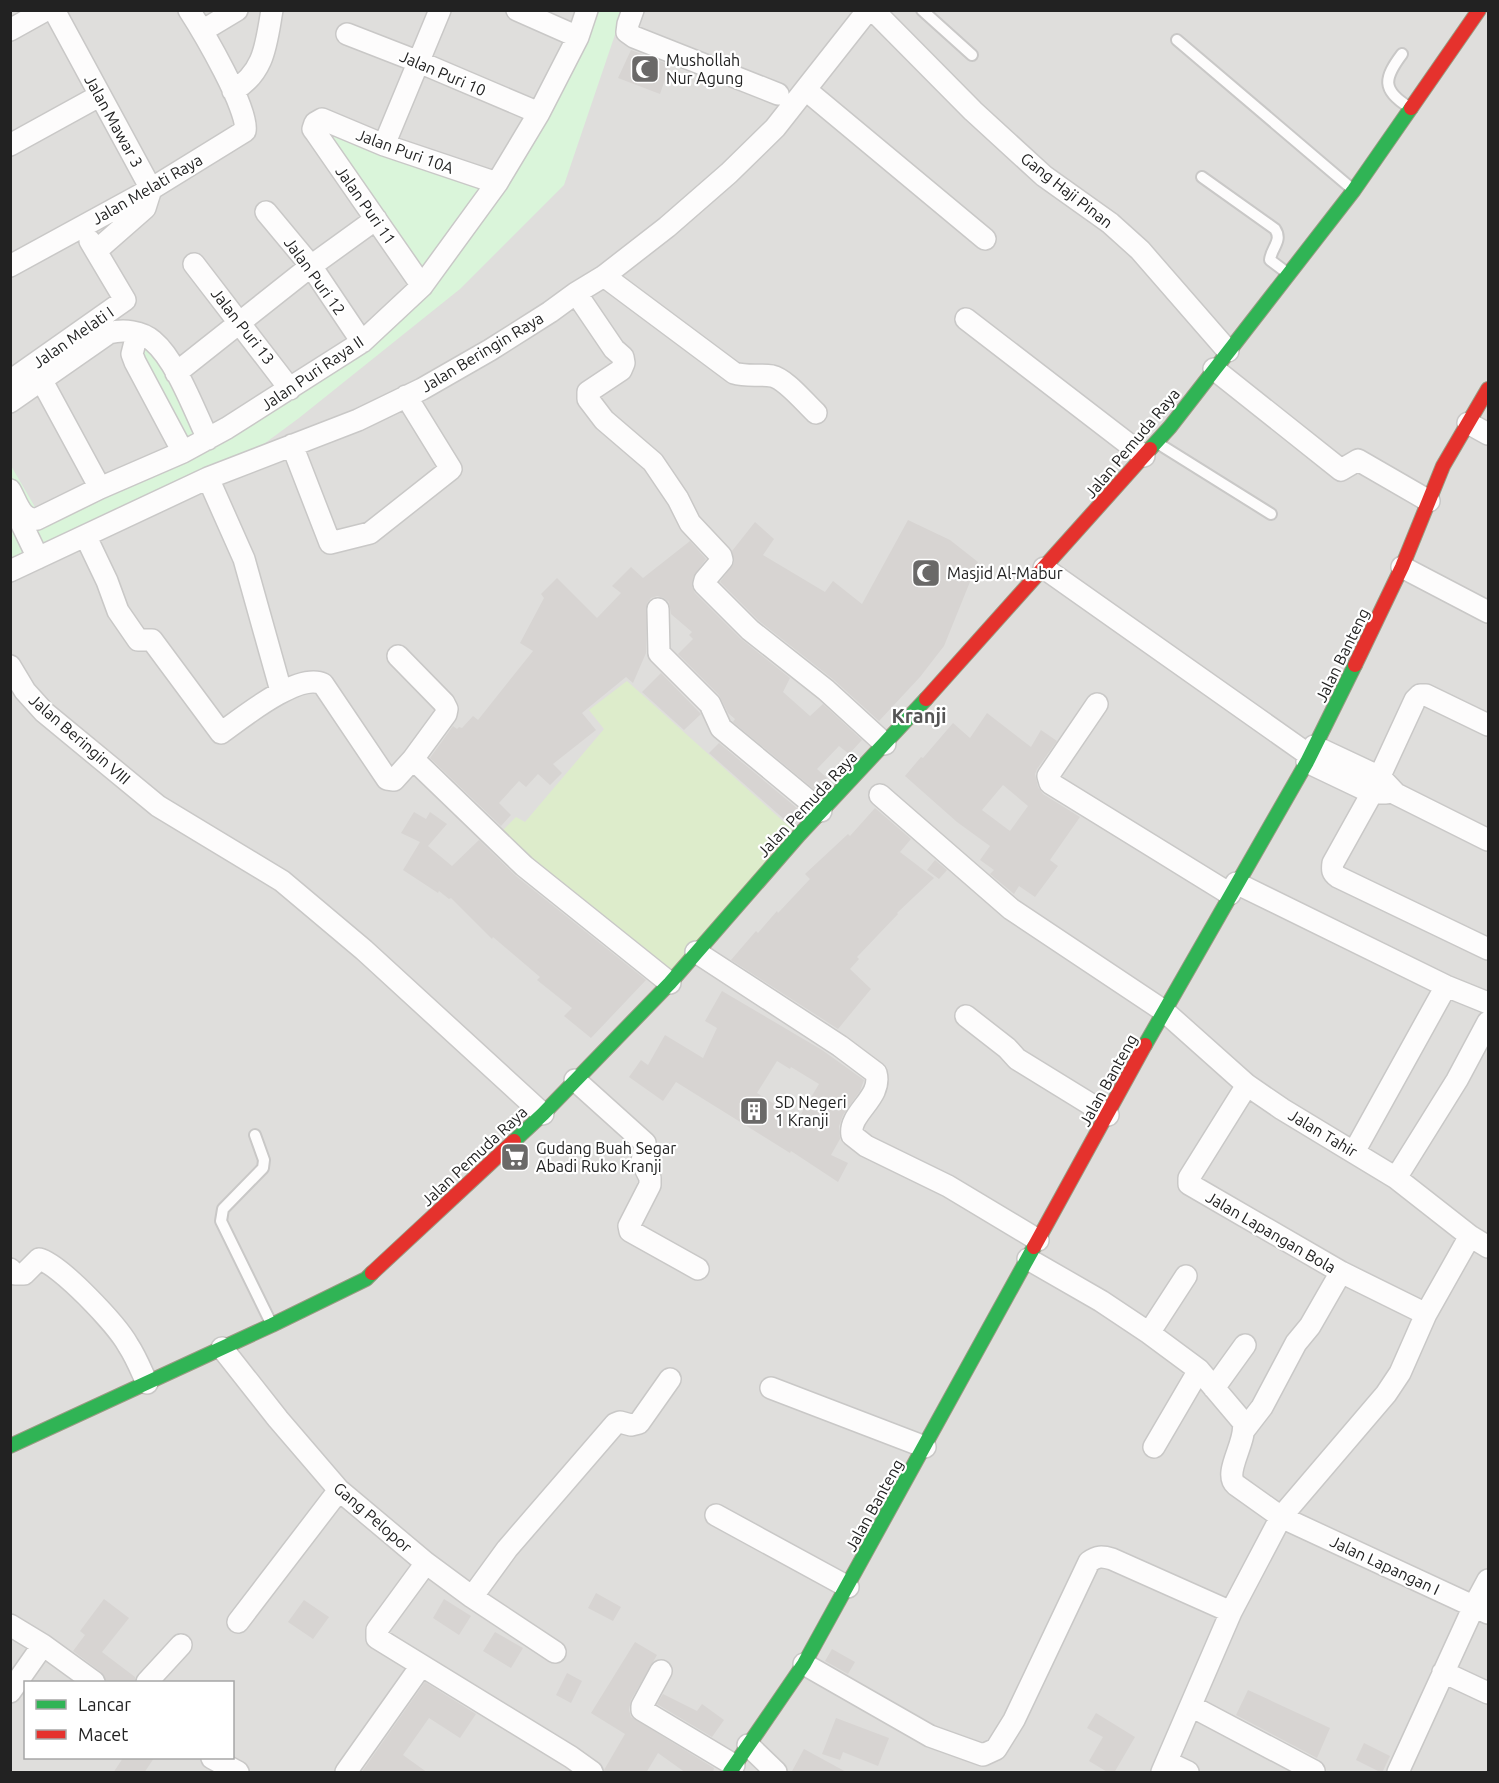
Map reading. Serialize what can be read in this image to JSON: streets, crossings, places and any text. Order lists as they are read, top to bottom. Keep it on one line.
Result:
{"streets":{"main road":["Jalan Pemuda Raya","Jalan Banteng"],"street":["Jalan Puri 10","Jalan Mawar 3","Jalan Puri 10A","Jalan Melati Raya","Gang Haji Pinan","Jalan Puri 11","Jalan Puri 12","Jalan Puri 13","Jalan Melati I","Jalan Beringin Raya","Jalan Puri Raya II","Jalan Beringin VIII","Jalan Tahir","Jalan Lapangan Bola","Gang Pelopor","Jalan Lapangan I"]},"crossings":[["Jalan Puri 10","Jalan Puri Raya II"],["Jalan Mawar 3","Jalan Melati Raya"],["Jalan Puri 10A","Jalan Puri 11"],["Jalan Puri 10A","Jalan Puri Raya II"],["Jalan Melati Raya","Jalan Melati I"],["Gang Haji Pinan","Jalan Beringin Raya"],["Gang Haji Pinan","Jalan Pemuda Raya"],["Jalan Puri 11","Jalan Puri Raya II"],["Jalan Puri 12","Jalan Puri Raya II"],["Jalan Puri 13","Jalan Puri Raya II"],["Jalan Pemuda Raya","Jalan Beringin VIII"],["Jalan Pemuda Raya","Gang Pelopor"],["Jalan Banteng","Jalan Tahir"],["Jalan Tahir","Jalan Lapangan Bola"]],"districts":["Kranji"],"places":{"mosque":["Mushollah Nur Agung","Masjid Al-Mabur"],"building":["SD Negeri 1 Kranji"],"supermarket":["Gudang Buah Segar Abadi Ruko Kranji"]},"legend":["Lancar","Macet"]}
